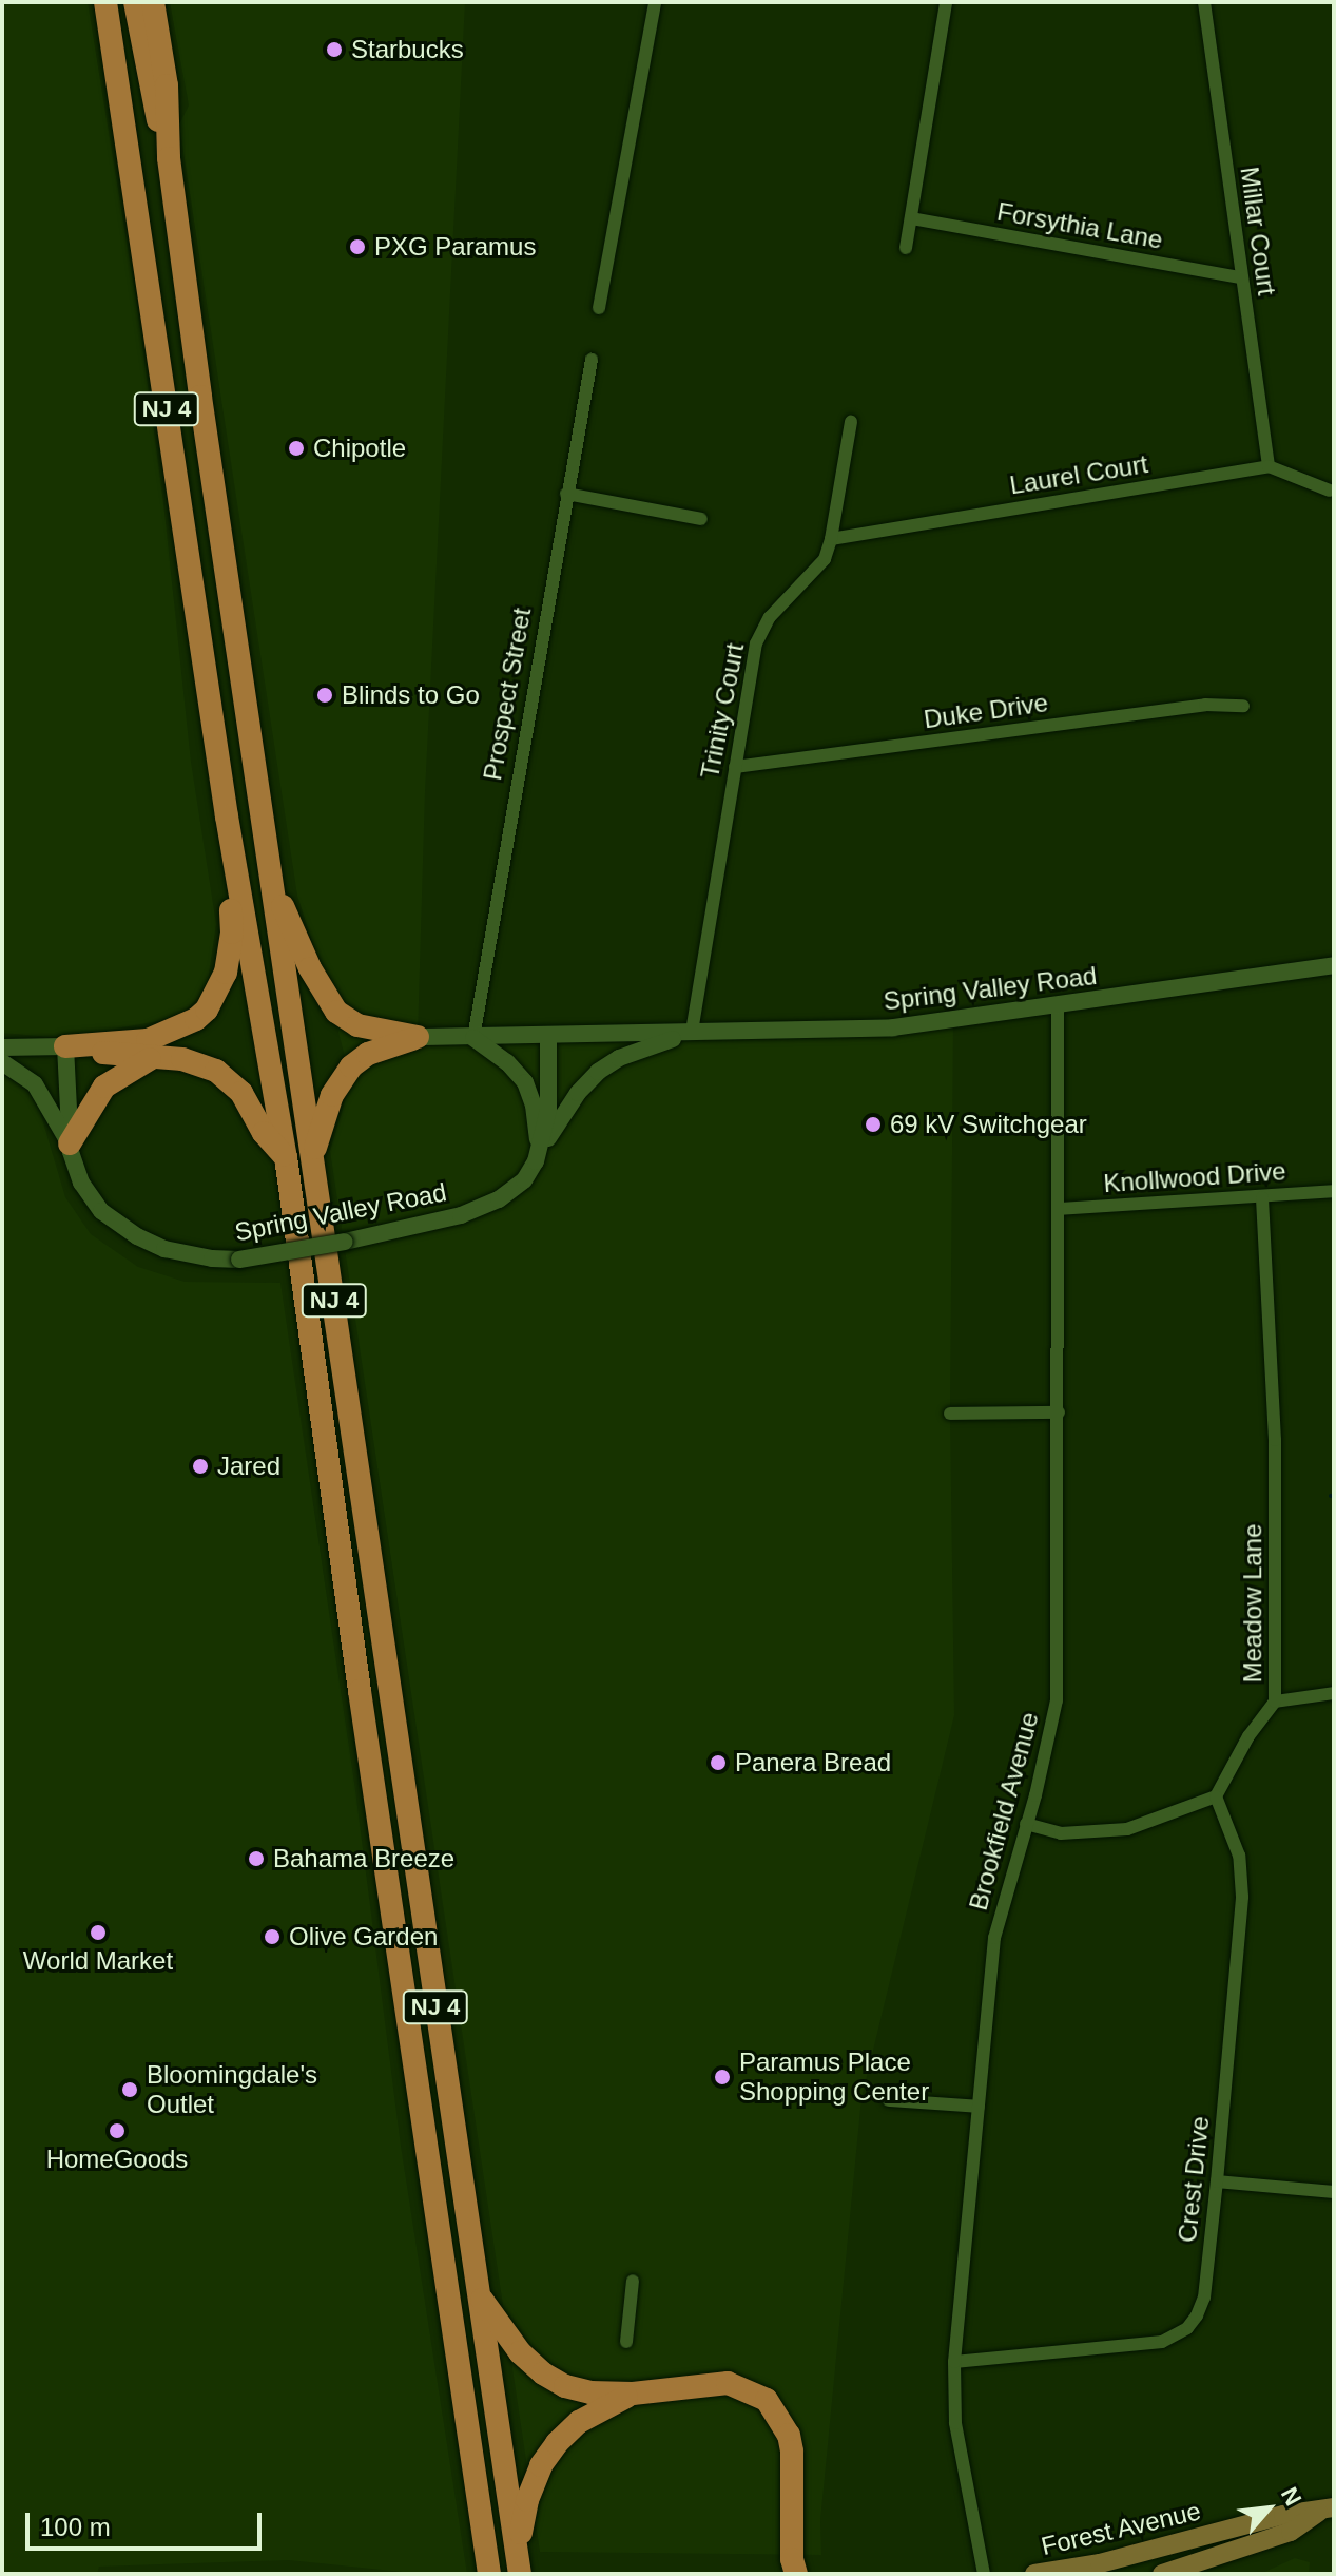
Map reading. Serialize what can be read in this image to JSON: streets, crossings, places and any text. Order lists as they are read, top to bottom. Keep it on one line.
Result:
{"streets":{"highway":["NJ 4"],"main road":["Forest Avenue"],"street":["Forsythia Lane","Millar Court","Laurel Court","Prospect Street","Trinity Court","Duke Drive","Spring Valley Road","Knollwood Drive","Meadow Lane","Brookfield Avenue","Crest Drive"]},"crossings":[["Forsythia Lane","Millar Court"],["Millar Court","Laurel Court"],["Laurel Court","Trinity Court"],["Prospect Street","Spring Valley Road"],["Trinity Court","Duke Drive"],["Trinity Court","Spring Valley Road"],["Spring Valley Road","Brookfield Avenue"],["Knollwood Drive","Meadow Lane"],["Knollwood Drive","Brookfield Avenue"],["Meadow Lane","Crest Drive"],["Brookfield Avenue","Crest Drive"]],"places":["Starbucks","PXG Paramus","Chipotle","Blinds to Go","69 kV Switchgear","Jared","Panera Bread","Bahama Breeze","World Market","Olive Garden","Paramus Place Shopping Center","Bloomingdale's Outlet","HomeGoods"],"scale_bar":"100 m","north":"top right"}
